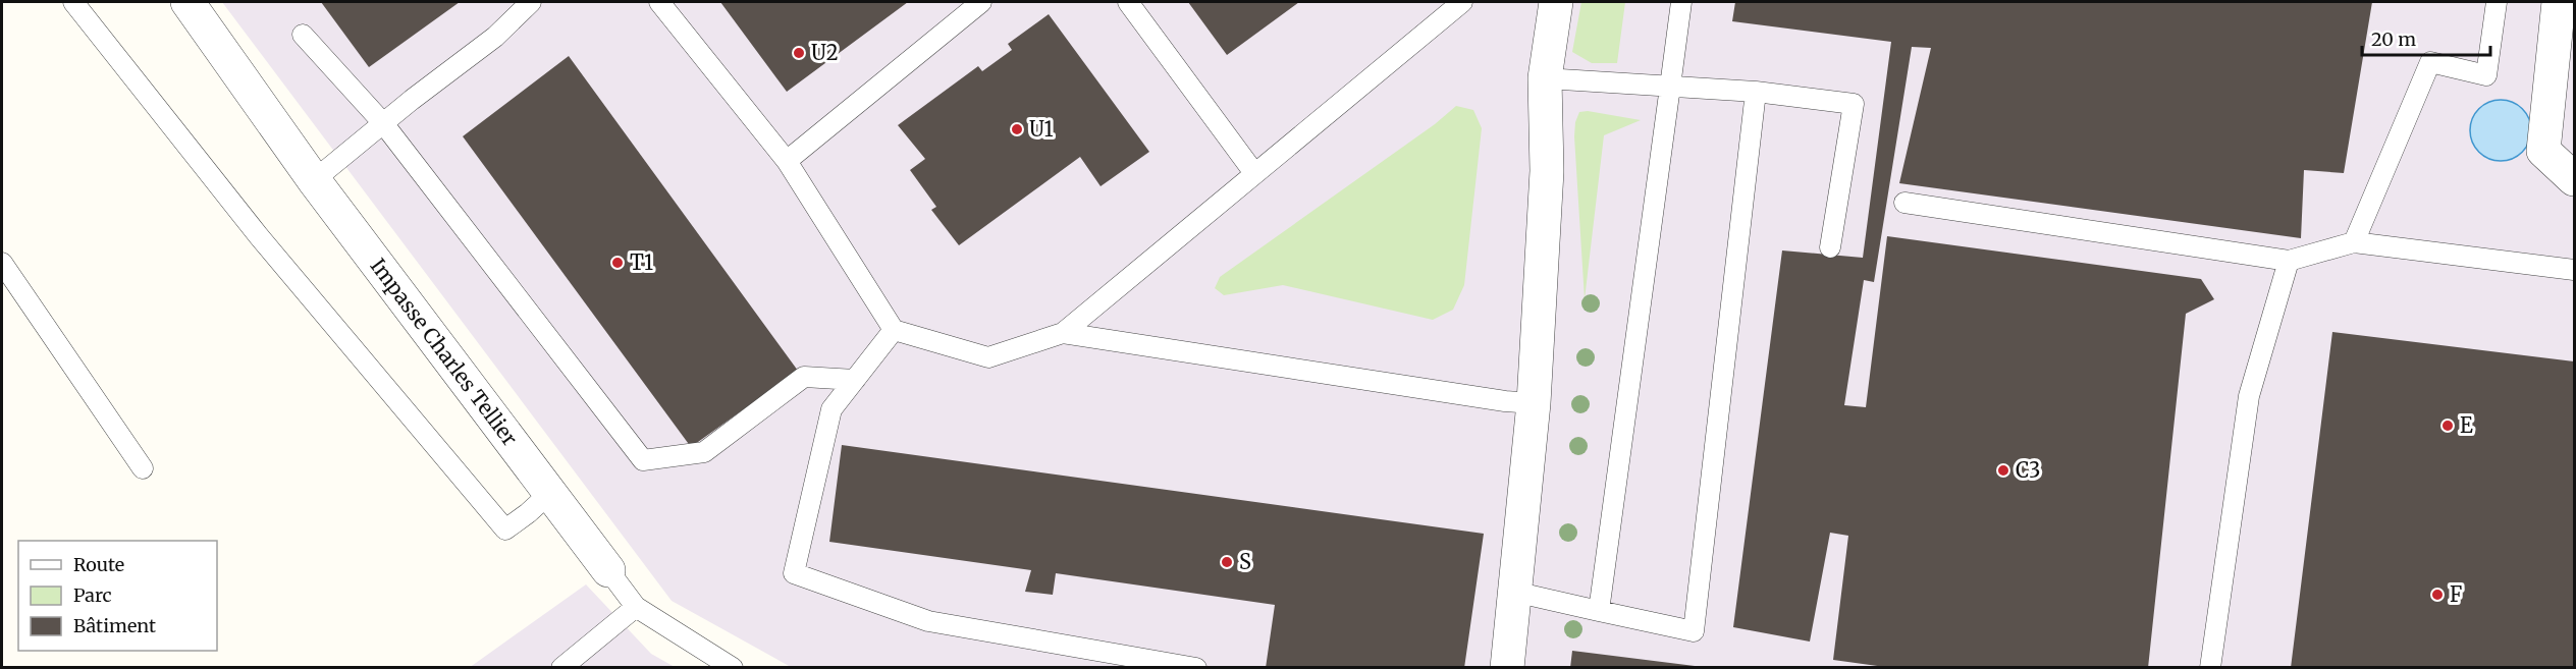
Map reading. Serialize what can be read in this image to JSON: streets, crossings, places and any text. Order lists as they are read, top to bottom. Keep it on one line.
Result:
{"streets":{"street":["Impasse Charles Tellier"]},"places":["U2","U1","T1","E","C3","S","F"],"legend":["Route","Parc","Bâtiment"],"scale_bar":"20 m"}
